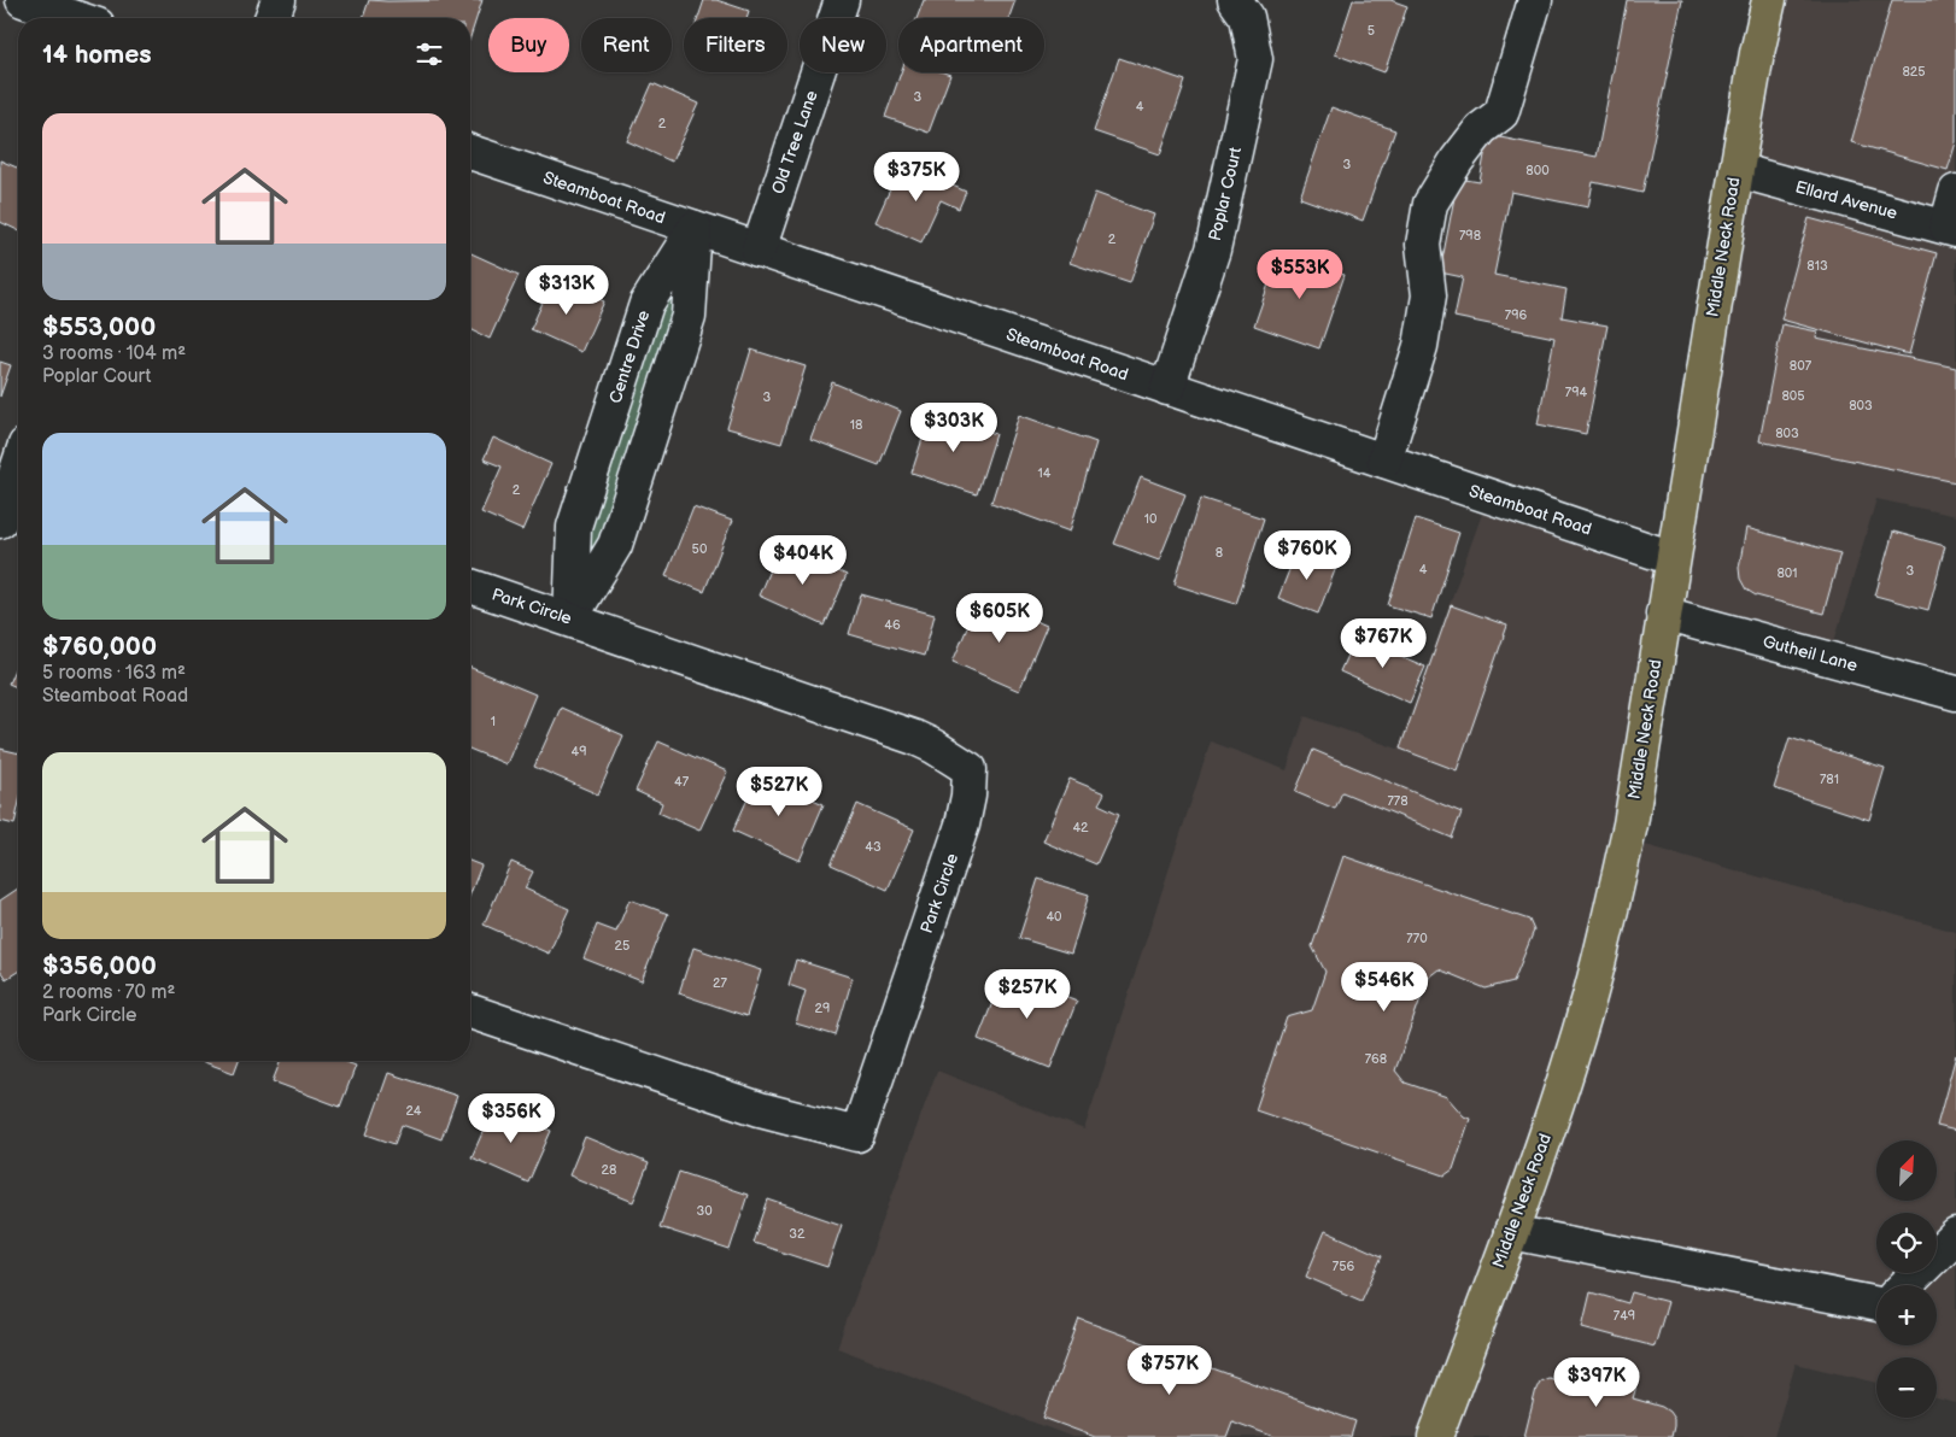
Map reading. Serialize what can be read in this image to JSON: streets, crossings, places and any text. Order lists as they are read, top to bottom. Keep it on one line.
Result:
{"streets":{"main road":["Middle Neck Road"],"street":["Old Tree Lane","Poplar Court","Steamboat Road","Ellard Avenue","Centre Drive","Park Circle","Gutheil Lane"]},"crossings":[["Old Tree Lane","Steamboat Road"],["Poplar Court","Steamboat Road"],["Steamboat Road","Middle Neck Road"],["Steamboat Road","Centre Drive"],["Ellard Avenue","Middle Neck Road"],["Middle Neck Road","Gutheil Lane"],["Centre Drive","Park Circle"]],"house_numbers":["5","825","3","4","2","3","800","798","2","813","796","807","794","805","3","803","18","803","14","2","10","50","8","4","3","801","46","1","49","781","47","778","42","43","40","770","25","27","29","768","24","28","30","32","756","749"],"north":"top right","page":{"chip":["Buy","Rent","Filters","New","Apartment"],"heading":"14 homes","list":[{"name":"$553,000","note":"3 rooms · 104 m² · Poplar Court"},{"name":"$760,000","note":"5 rooms · 163 m² · Steamboat Road"},{"name":"$356,000","note":"2 rooms · 70 m² · Park Circle"}],"price":["$375K","$553K","$313K","$303K","$760K","$404K","$605K","$767K","$527K","$546K","$257K","$356K","$757K","$397K"],"map_buttons":["+","−"]}}
